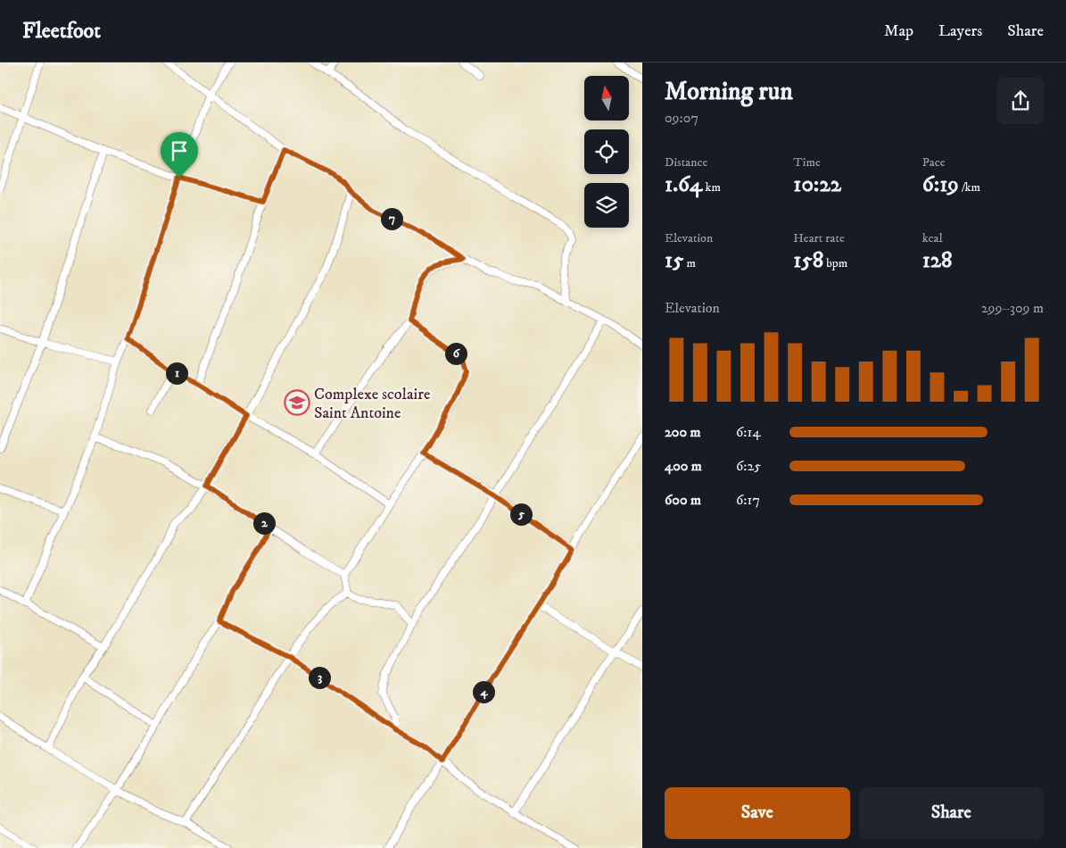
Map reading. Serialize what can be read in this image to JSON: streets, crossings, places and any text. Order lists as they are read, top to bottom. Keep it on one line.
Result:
{"places":{"school or university":["Complexe scolaire Saint Antoine"]},"north":"top","page":{"header":"Fleetfoot","nav":["Map","Layers","Share"],"heading":["Morning run","09:07"],"stats":[["Distance","1.64 km"],["Time","10:22"],["Pace","6:19 /km"],["Elevation","15 m"],["Heart rate","158 bpm"],["kcal","128"]],"pins":["7","6","1","5","2","3","4"],"chart":["Elevation","299–309 m"],"list":[{"name":"200 m","note":"6:14"},{"name":"400 m","note":"6:25"},{"name":"600 m","note":"6:17"}],"buttons":["Save","Share"]}}
